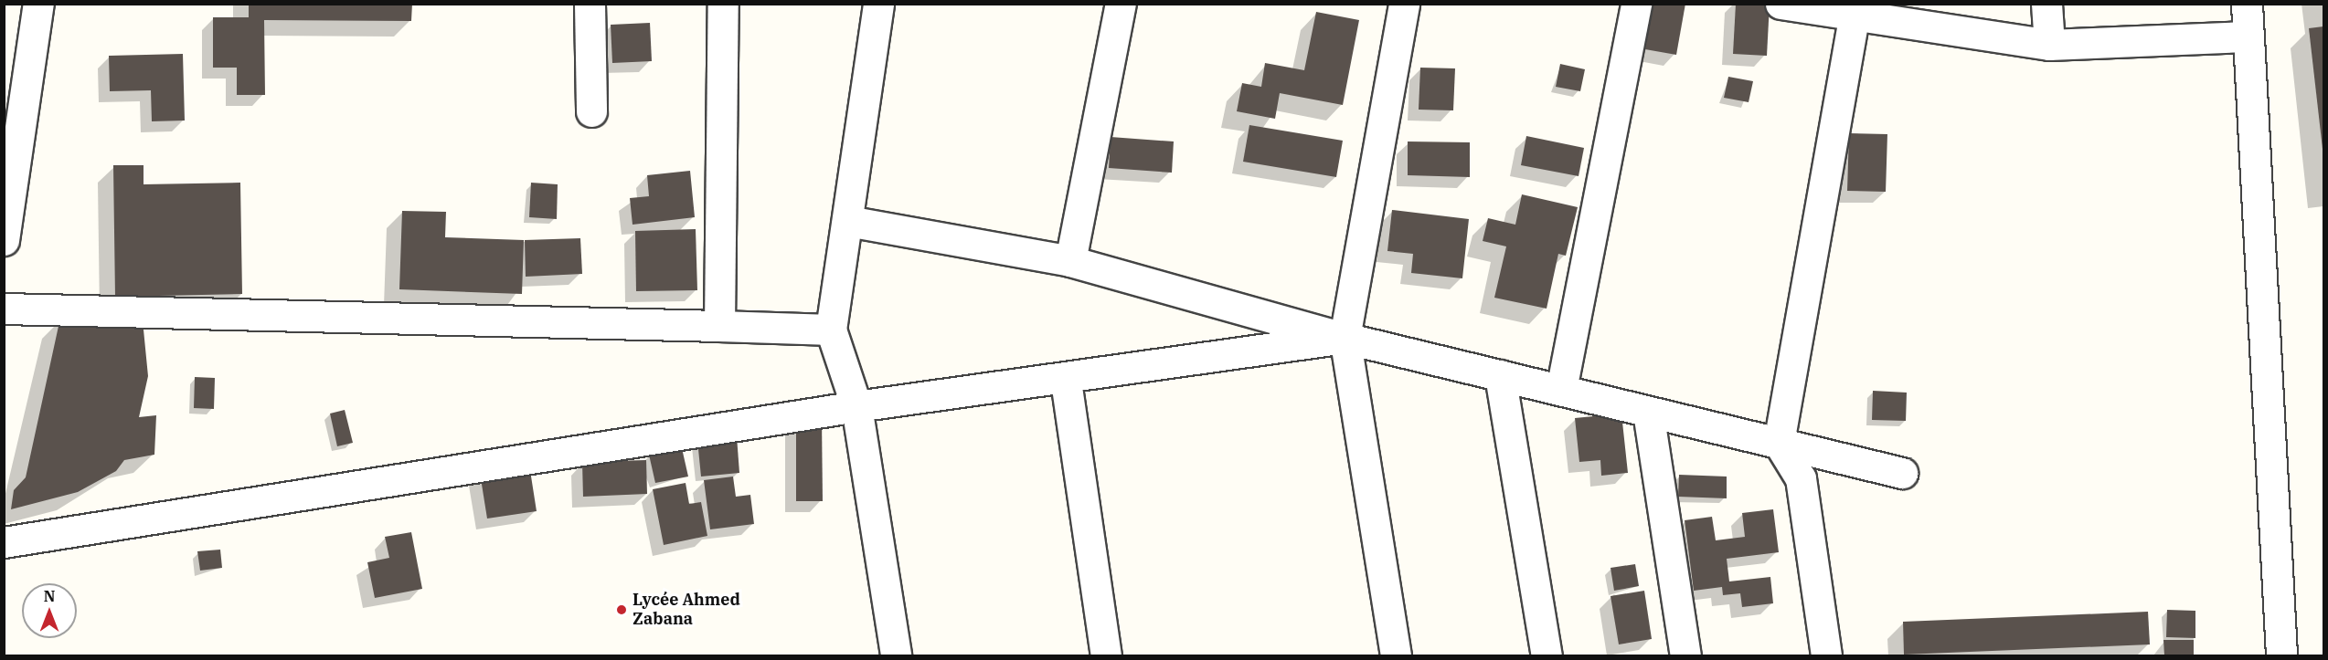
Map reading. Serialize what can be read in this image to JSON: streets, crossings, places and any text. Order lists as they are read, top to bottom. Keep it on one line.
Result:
{"places":["Lycée Ahmed Zabana"],"north":"top"}
